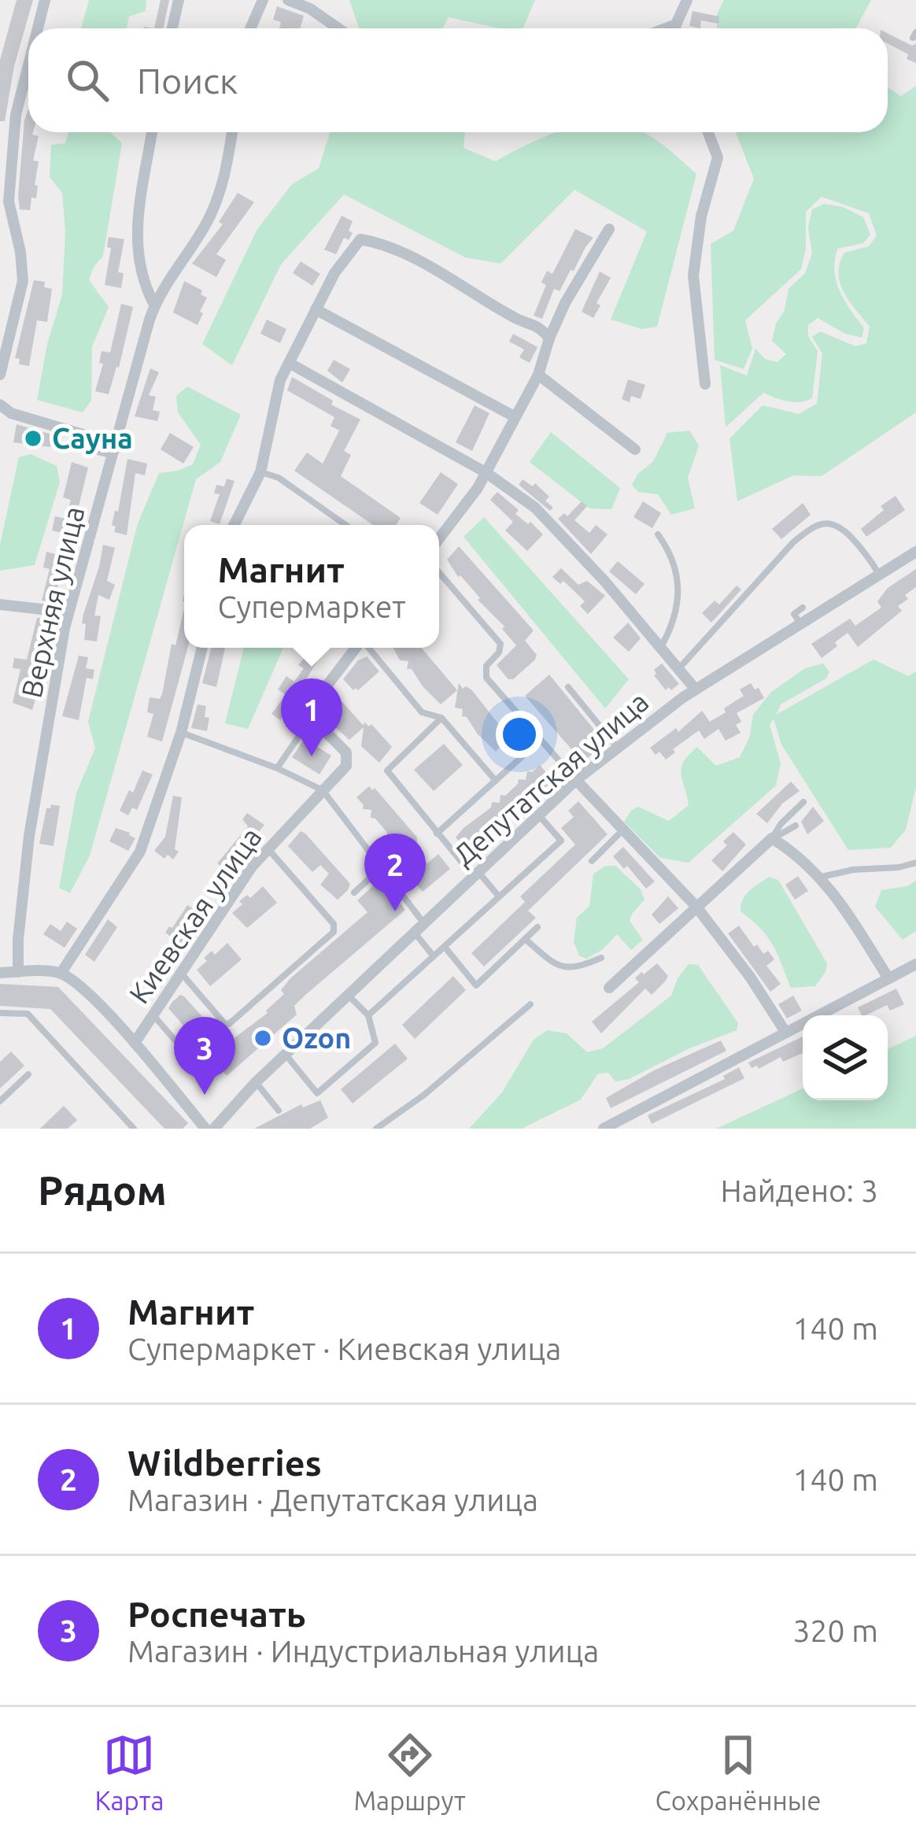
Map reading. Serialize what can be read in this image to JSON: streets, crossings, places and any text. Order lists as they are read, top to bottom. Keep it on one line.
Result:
{"streets":{"street":["Верхняя улица","Депутатская улица","Киевская улица"]},"places":["Сауна","Ozon"],"page":{"search":"Поиск","popup":["Магнит","Супермаркет"],"pins":["1","2","3"],"heading":["Рядом","Найдено: 3"],"list":[{"mark":"1","name":"Магнит","note":"Супермаркет · Киевская улица","value":"140 m"},{"mark":"2","name":"Wildberries","note":"Магазин · Депутатская улица","value":"140 m"},{"mark":"3","name":"Роспечать","note":"Магазин · Индустриальная улица","value":"320 m"}],"nav":["Карта","Маршрут","Сохранённые"]}}
